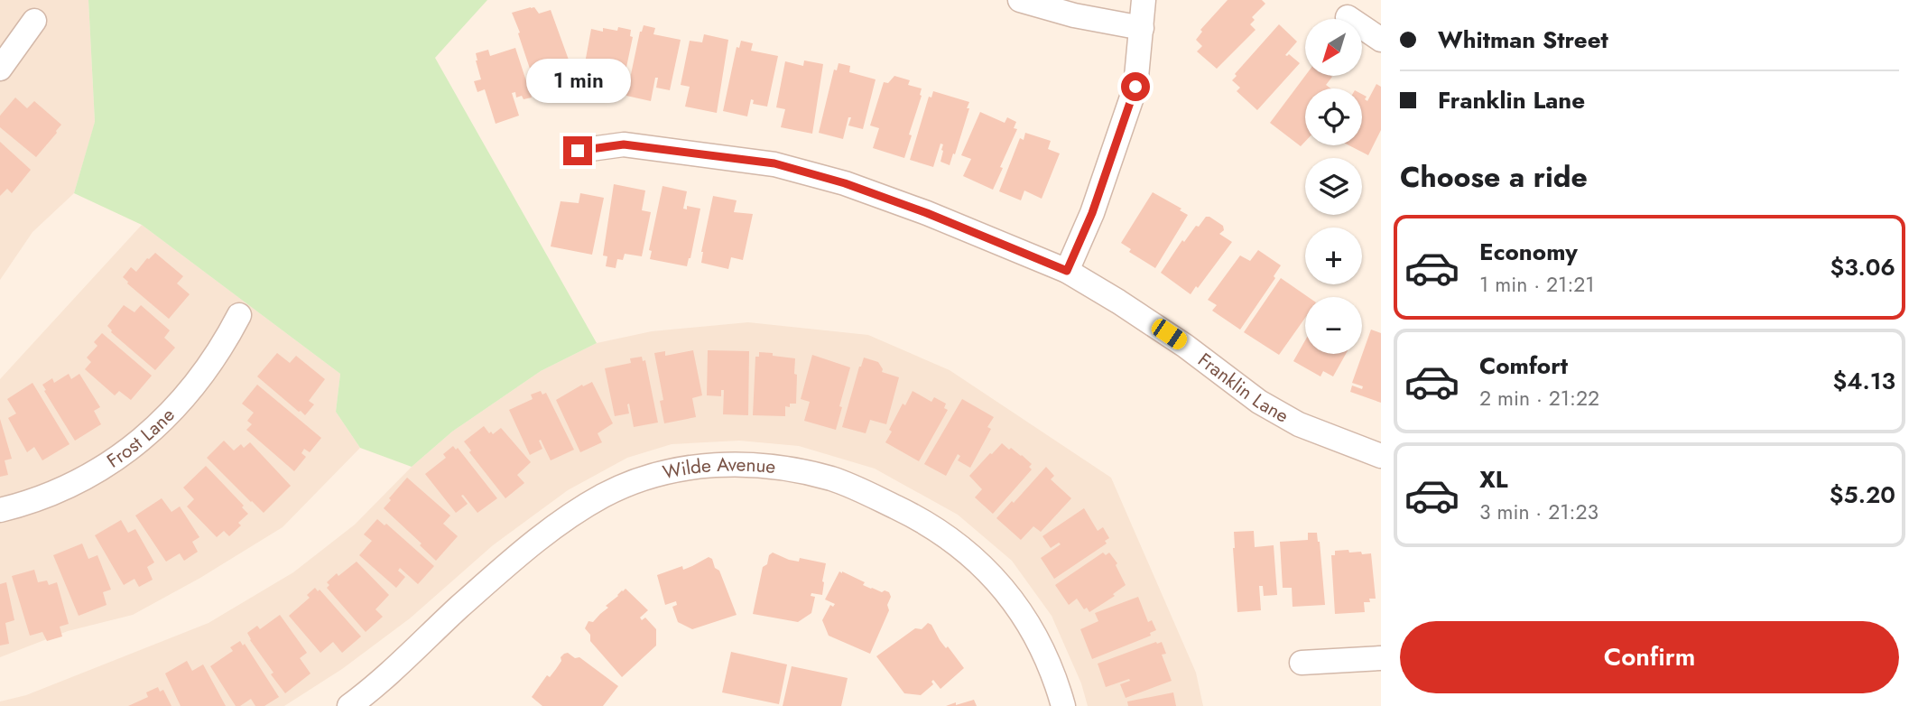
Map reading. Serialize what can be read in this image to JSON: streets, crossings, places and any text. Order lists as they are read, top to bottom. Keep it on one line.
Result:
{"streets":{"street":["Franklin Lane","Frost Lane","Wilde Avenue"]},"north":"bottom left","page":{"banner":["Whitman Street","Franklin Lane"],"map_buttons":["+","−"],"bubble":"1 min","heading":"Choose a ride","list":[{"name":"Economy","note":"1 min · 21:21","value":"$3.06"},{"name":"Comfort","note":"2 min · 21:22","value":"$4.13"},{"name":"XL","note":"3 min · 21:23","value":"$5.20"}],"buttons":"Confirm"}}
